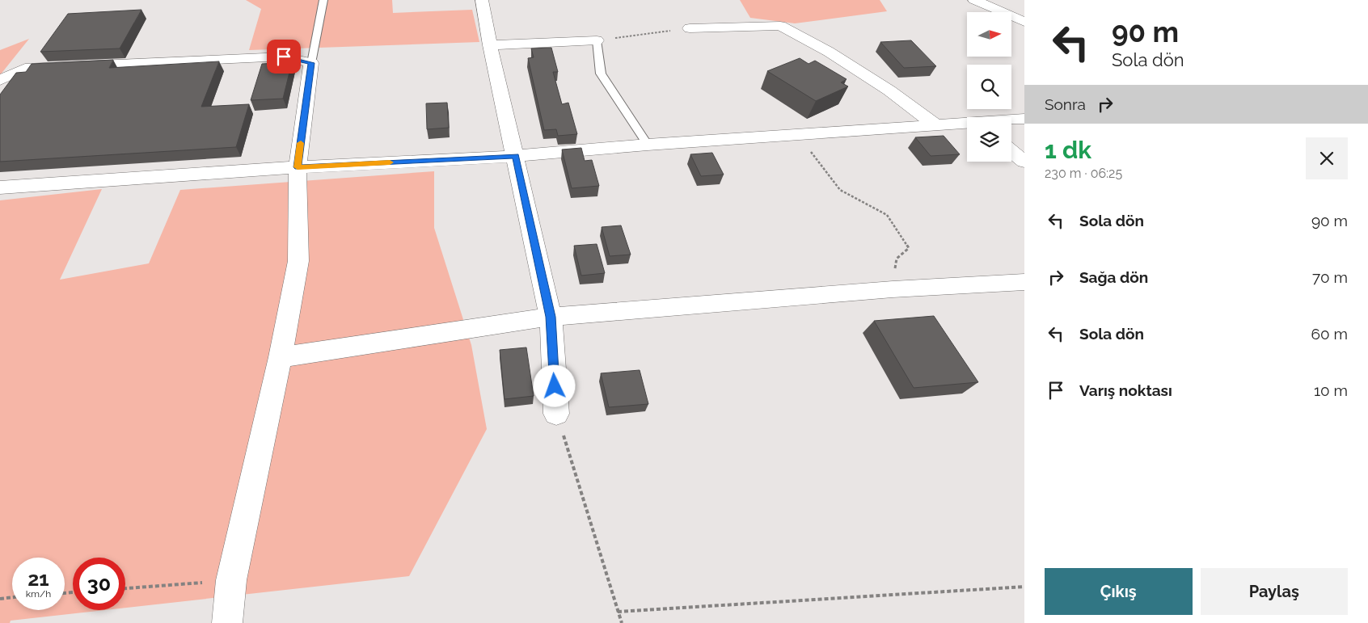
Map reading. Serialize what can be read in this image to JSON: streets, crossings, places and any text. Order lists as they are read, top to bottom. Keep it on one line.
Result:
{"north":"right","page":{"turn":["90 m","Sola dön"],"then":"Sonra","heading":["1 dk","230 m · 06:25"],"list":[{"name":"Sola dön","value":"90 m"},{"name":"Sağa dön","value":"70 m"},{"name":"Sola dön","value":"60 m"},{"name":"Varış noktası","value":"10 m"}],"speed":"21 km/h","limit":"30","buttons":["Çıkış","Paylaş"]}}
